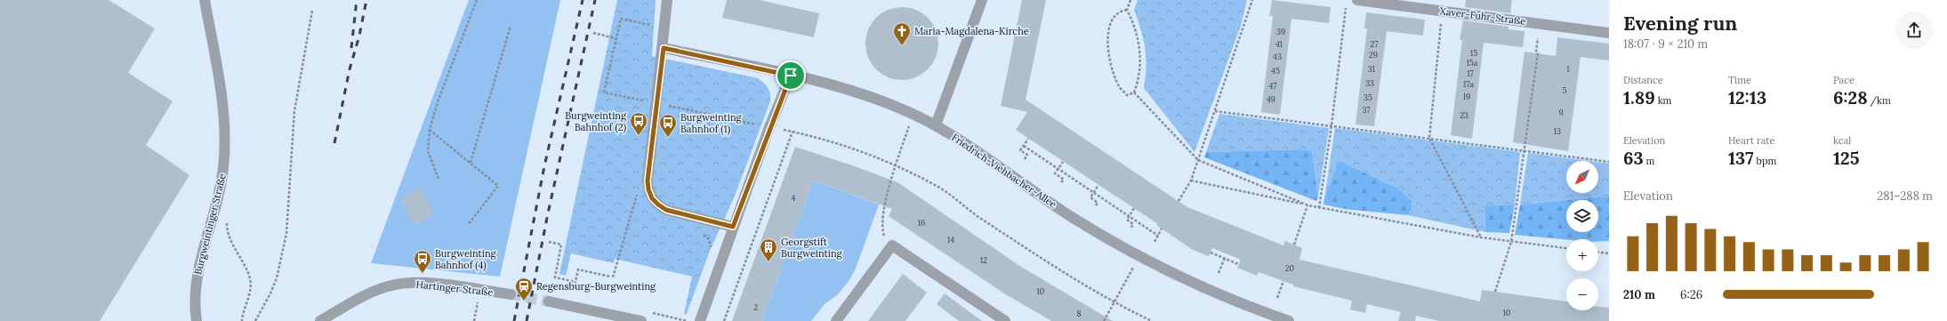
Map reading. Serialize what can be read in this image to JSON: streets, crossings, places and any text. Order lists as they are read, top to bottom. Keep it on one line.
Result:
{"streets":{"street":["Xaver-Fuhr-Straße","Friedrich-Viehbacher-Allee","Burgweintinger Straße","Hartinger Straße"]},"places":{"church":["Maria-Magdalena-Kirche"],"bus stop":["Burgweinting Bahnhof (2)","Burgweinting Bahnhof (1)","Burgweinting Bahnhof (4)"],"building":["Georgstift Burgweinting"],"station":["Regensburg-Burgweinting"]},"house_numbers":["39","41","27","15","29","43","15a","31","1","45","17","33","17a","47","5","19","35","49","37","9","23","13","4","16","14","12","20","10","2","10","8"],"north":"bottom left","page":{"heading":["Evening run","18:07 · 9 × 210 m"],"stats":[["Distance","1.89 km"],["Time","12:13"],["Pace","6:28 /km"],["Elevation","63 m"],["Heart rate","137 bpm"],["kcal","125"]],"map_buttons":["+","−"],"chart":["Elevation","281–288 m"],"list":[{"name":"210 m","note":"6:26"}]}}
